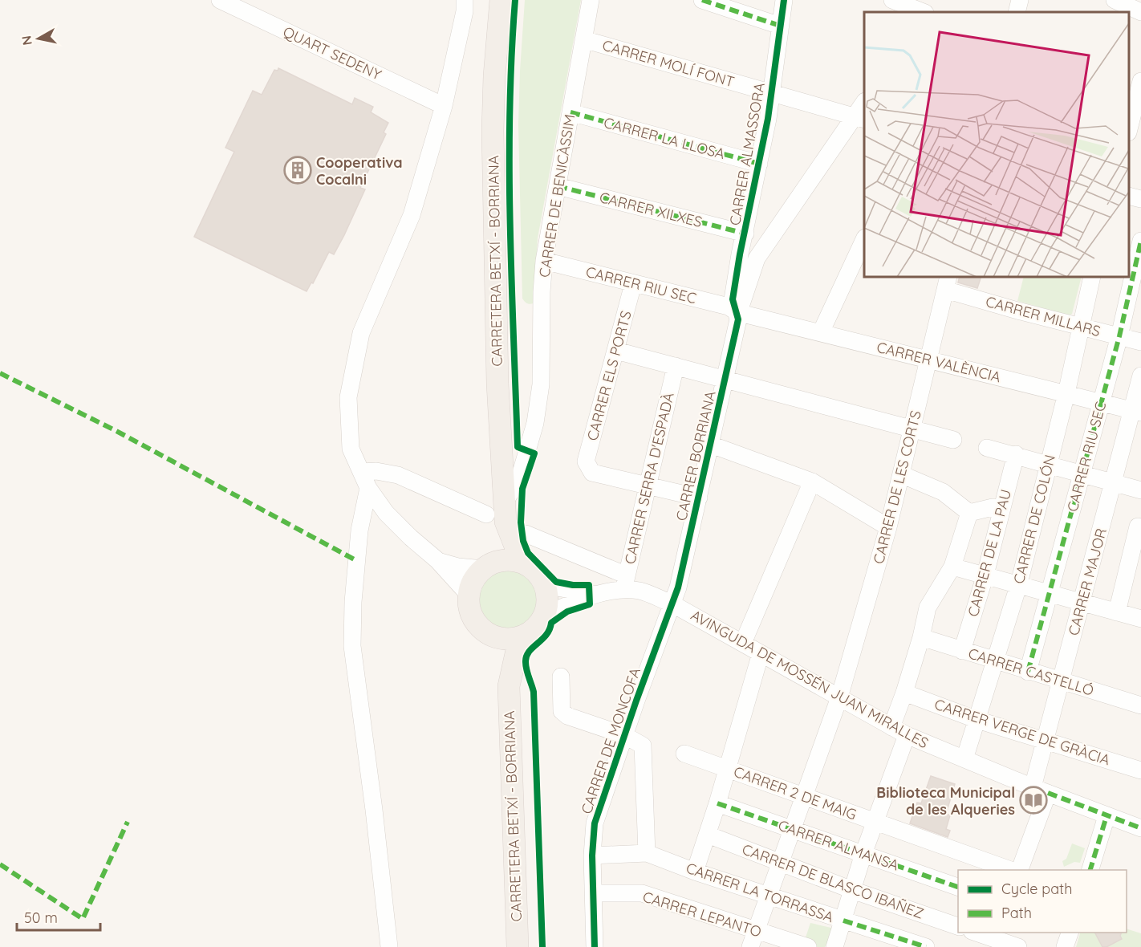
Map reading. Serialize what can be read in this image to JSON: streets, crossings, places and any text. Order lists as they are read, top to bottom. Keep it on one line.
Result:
{"streets":{"main road":["CARRETERA BETXÍ - BORRIANA"],"street":["QUART SEDENY","CARRER MOLÍ FONT","CARRER LA LLOSA","CARRER ALMASSORA","CARRER DE BENICÀSSIM","CARRER XILXES","CARRER RIU SEC","CARRER MILLARS","CARRER VALÈNCIA","CARRER ELS PORTS","CARRER BORRIANA","CARRER SERRA D'ESPADÀ","CARRER DE LES CORTS","CARRER DE COLÓN","CARRER DE LA PAU","CARRER MAJOR","CARRER CASTELLÓ","AVINGUDA DE MOSSÉN JUAN MIRALLES","CARRER VERGE DE GRÀCIA","CARRER DE MONCOFA","CARRER 2 DE MAIG","CARRER ALMANSA","CARRER DE BLASCO IBAÑEZ","CARRER LA TORRASSA","CARRER LEPANTO"]},"crossings":[["CARRER MOLÍ FONT","CARRER ALMASSORA"],["CARRER MOLÍ FONT","CARRER DE BENICÀSSIM"],["CARRER MOLÍ FONT","CARRER BORRIANA"],["CARRER LA LLOSA","CARRER ALMASSORA"],["CARRER LA LLOSA","CARRER DE BENICÀSSIM"],["CARRER ALMASSORA","CARRER XILXES"],["CARRER ALMASSORA","CARRER RIU SEC"],["CARRER ALMASSORA","CARRER VALÈNCIA"],["CARRER ALMASSORA","CARRER BORRIANA"],["CARRER DE BENICÀSSIM","CARRER XILXES"],["CARRER DE BENICÀSSIM","CARRETERA BETXÍ - BORRIANA"],["CARRER DE BENICÀSSIM","CARRER RIU SEC"],["CARRETERA BETXÍ - BORRIANA","AVINGUDA DE MOSSÉN JUAN MIRALLES"],["CARRER RIU SEC","CARRER MILLARS"],["CARRER RIU SEC","CARRER VALÈNCIA"],["CARRER RIU SEC","CARRER ELS PORTS"],["CARRER RIU SEC","CARRER BORRIANA"],["CARRER RIU SEC","CARRER CASTELLÓ"],["CARRER MILLARS","CARRER DE LES CORTS"],["CARRER MILLARS","CARRER DE COLÓN"],["CARRER VALÈNCIA","CARRER BORRIANA"],["CARRER VALÈNCIA","CARRER DE LES CORTS"],["CARRER VALÈNCIA","CARRER DE COLÓN"],["CARRER VALÈNCIA","CARRER MAJOR"],["CARRER ELS PORTS","CARRER SERRA D'ESPADÀ"],["CARRER BORRIANA","AVINGUDA DE MOSSÉN JUAN MIRALLES"],["CARRER BORRIANA","CARRER DE MONCOFA"],["CARRER SERRA D'ESPADÀ","AVINGUDA DE MOSSÉN JUAN MIRALLES"],["CARRER DE LES CORTS","AVINGUDA DE MOSSÉN JUAN MIRALLES"],["CARRER DE LES CORTS","CARRER 2 DE MAIG"],["CARRER DE LES CORTS","CARRER ALMANSA"],["CARRER DE LES CORTS","CARRER DE BLASCO IBAÑEZ"],["CARRER DE LES CORTS","CARRER LA TORRASSA"],["CARRER DE LES CORTS","CARRER LEPANTO"],["CARRER DE COLÓN","CARRER CASTELLÓ"],["CARRER DE COLÓN","AVINGUDA DE MOSSÉN JUAN MIRALLES"],["CARRER DE COLÓN","CARRER VERGE DE GRÀCIA"],["CARRER DE LA PAU","CARRER CASTELLÓ"],["CARRER MAJOR","CARRER CASTELLÓ"],["CARRER MAJOR","AVINGUDA DE MOSSÉN JUAN MIRALLES"],["CARRER MAJOR","CARRER VERGE DE GRÀCIA"],["AVINGUDA DE MOSSÉN JUAN MIRALLES","CARRER DE MONCOFA"],["CARRER DE MONCOFA","CARRER LA TORRASSA"],["CARRER DE MONCOFA","CARRER LEPANTO"]],"places":{"building":["Cooperativa Cocalni"],"library":["Biblioteca Municipal de les Alqueries"]},"legend":["Cycle path","Path"],"scale_bar":"50 m","north":"left"}
